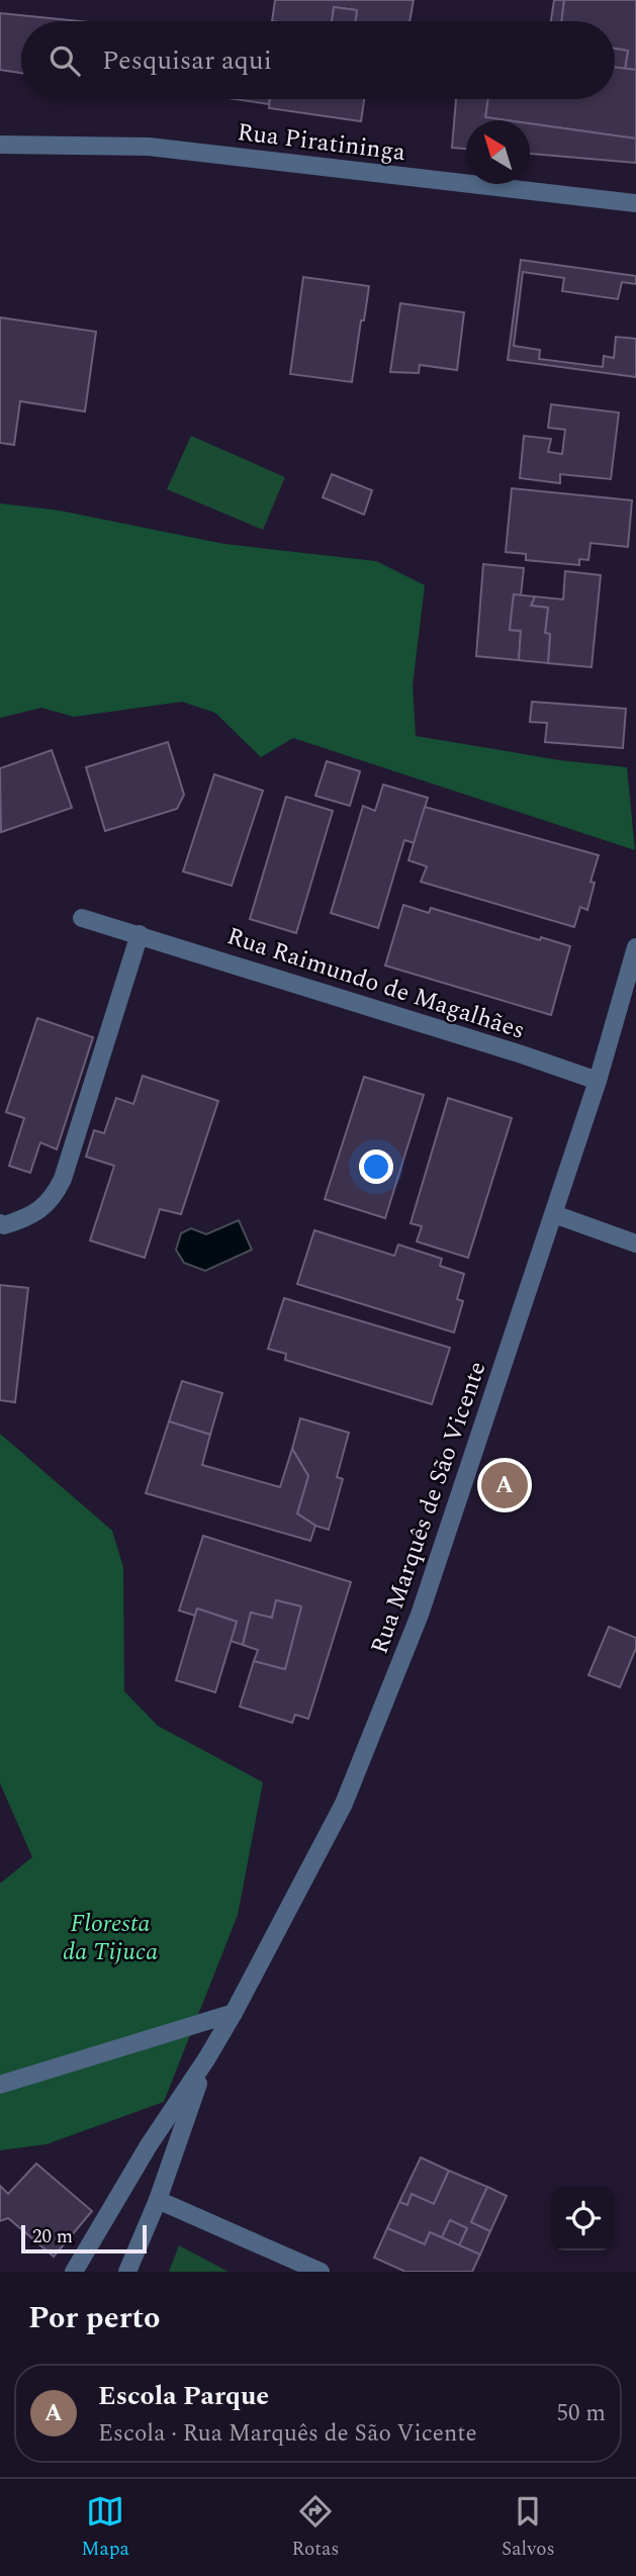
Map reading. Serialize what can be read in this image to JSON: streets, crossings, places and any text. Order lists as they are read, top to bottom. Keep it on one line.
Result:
{"streets":{"street":["Rua Piratininga","Rua Raimundo de Magalhães","Rua Marquês de São Vicente"]},"crossings":[["Rua Raimundo de Magalhães","Rua Marquês de São Vicente"]],"parks":["Floresta da Tijuca"],"scale_bar":"20 m","north":"top left","page":{"search":"Pesquisar aqui","pins":"A","scale":"20 m","heading":"Por perto","list":[{"mark":"A","name":"Escola Parque","note":"Escola · Rua Marquês de São Vicente","value":"50 m"}],"nav":["Mapa","Rotas","Salvos"]}}
